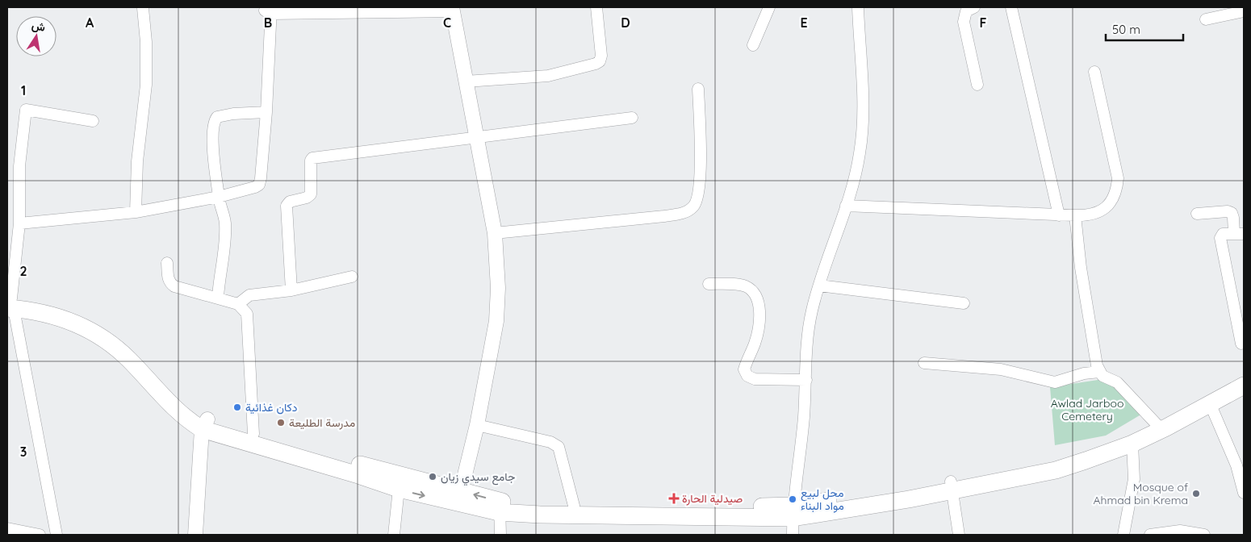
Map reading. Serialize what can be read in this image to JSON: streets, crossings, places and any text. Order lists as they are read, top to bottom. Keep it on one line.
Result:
{"parks":["Awlad Jarboo Cemetery"],"places":{"other":["دكان غذائية","مدرسة الطليعة","جامع سيدي زيان","Mosque of Ahmad bin Krema","محل لبيع مواد البناء"],"health":["صيدلية الحارة"]},"scale_bar":"50 m","north":"top","grid":{"columns":["A","B","C","D","E","F"],"rows":["1","2","3"]}}
